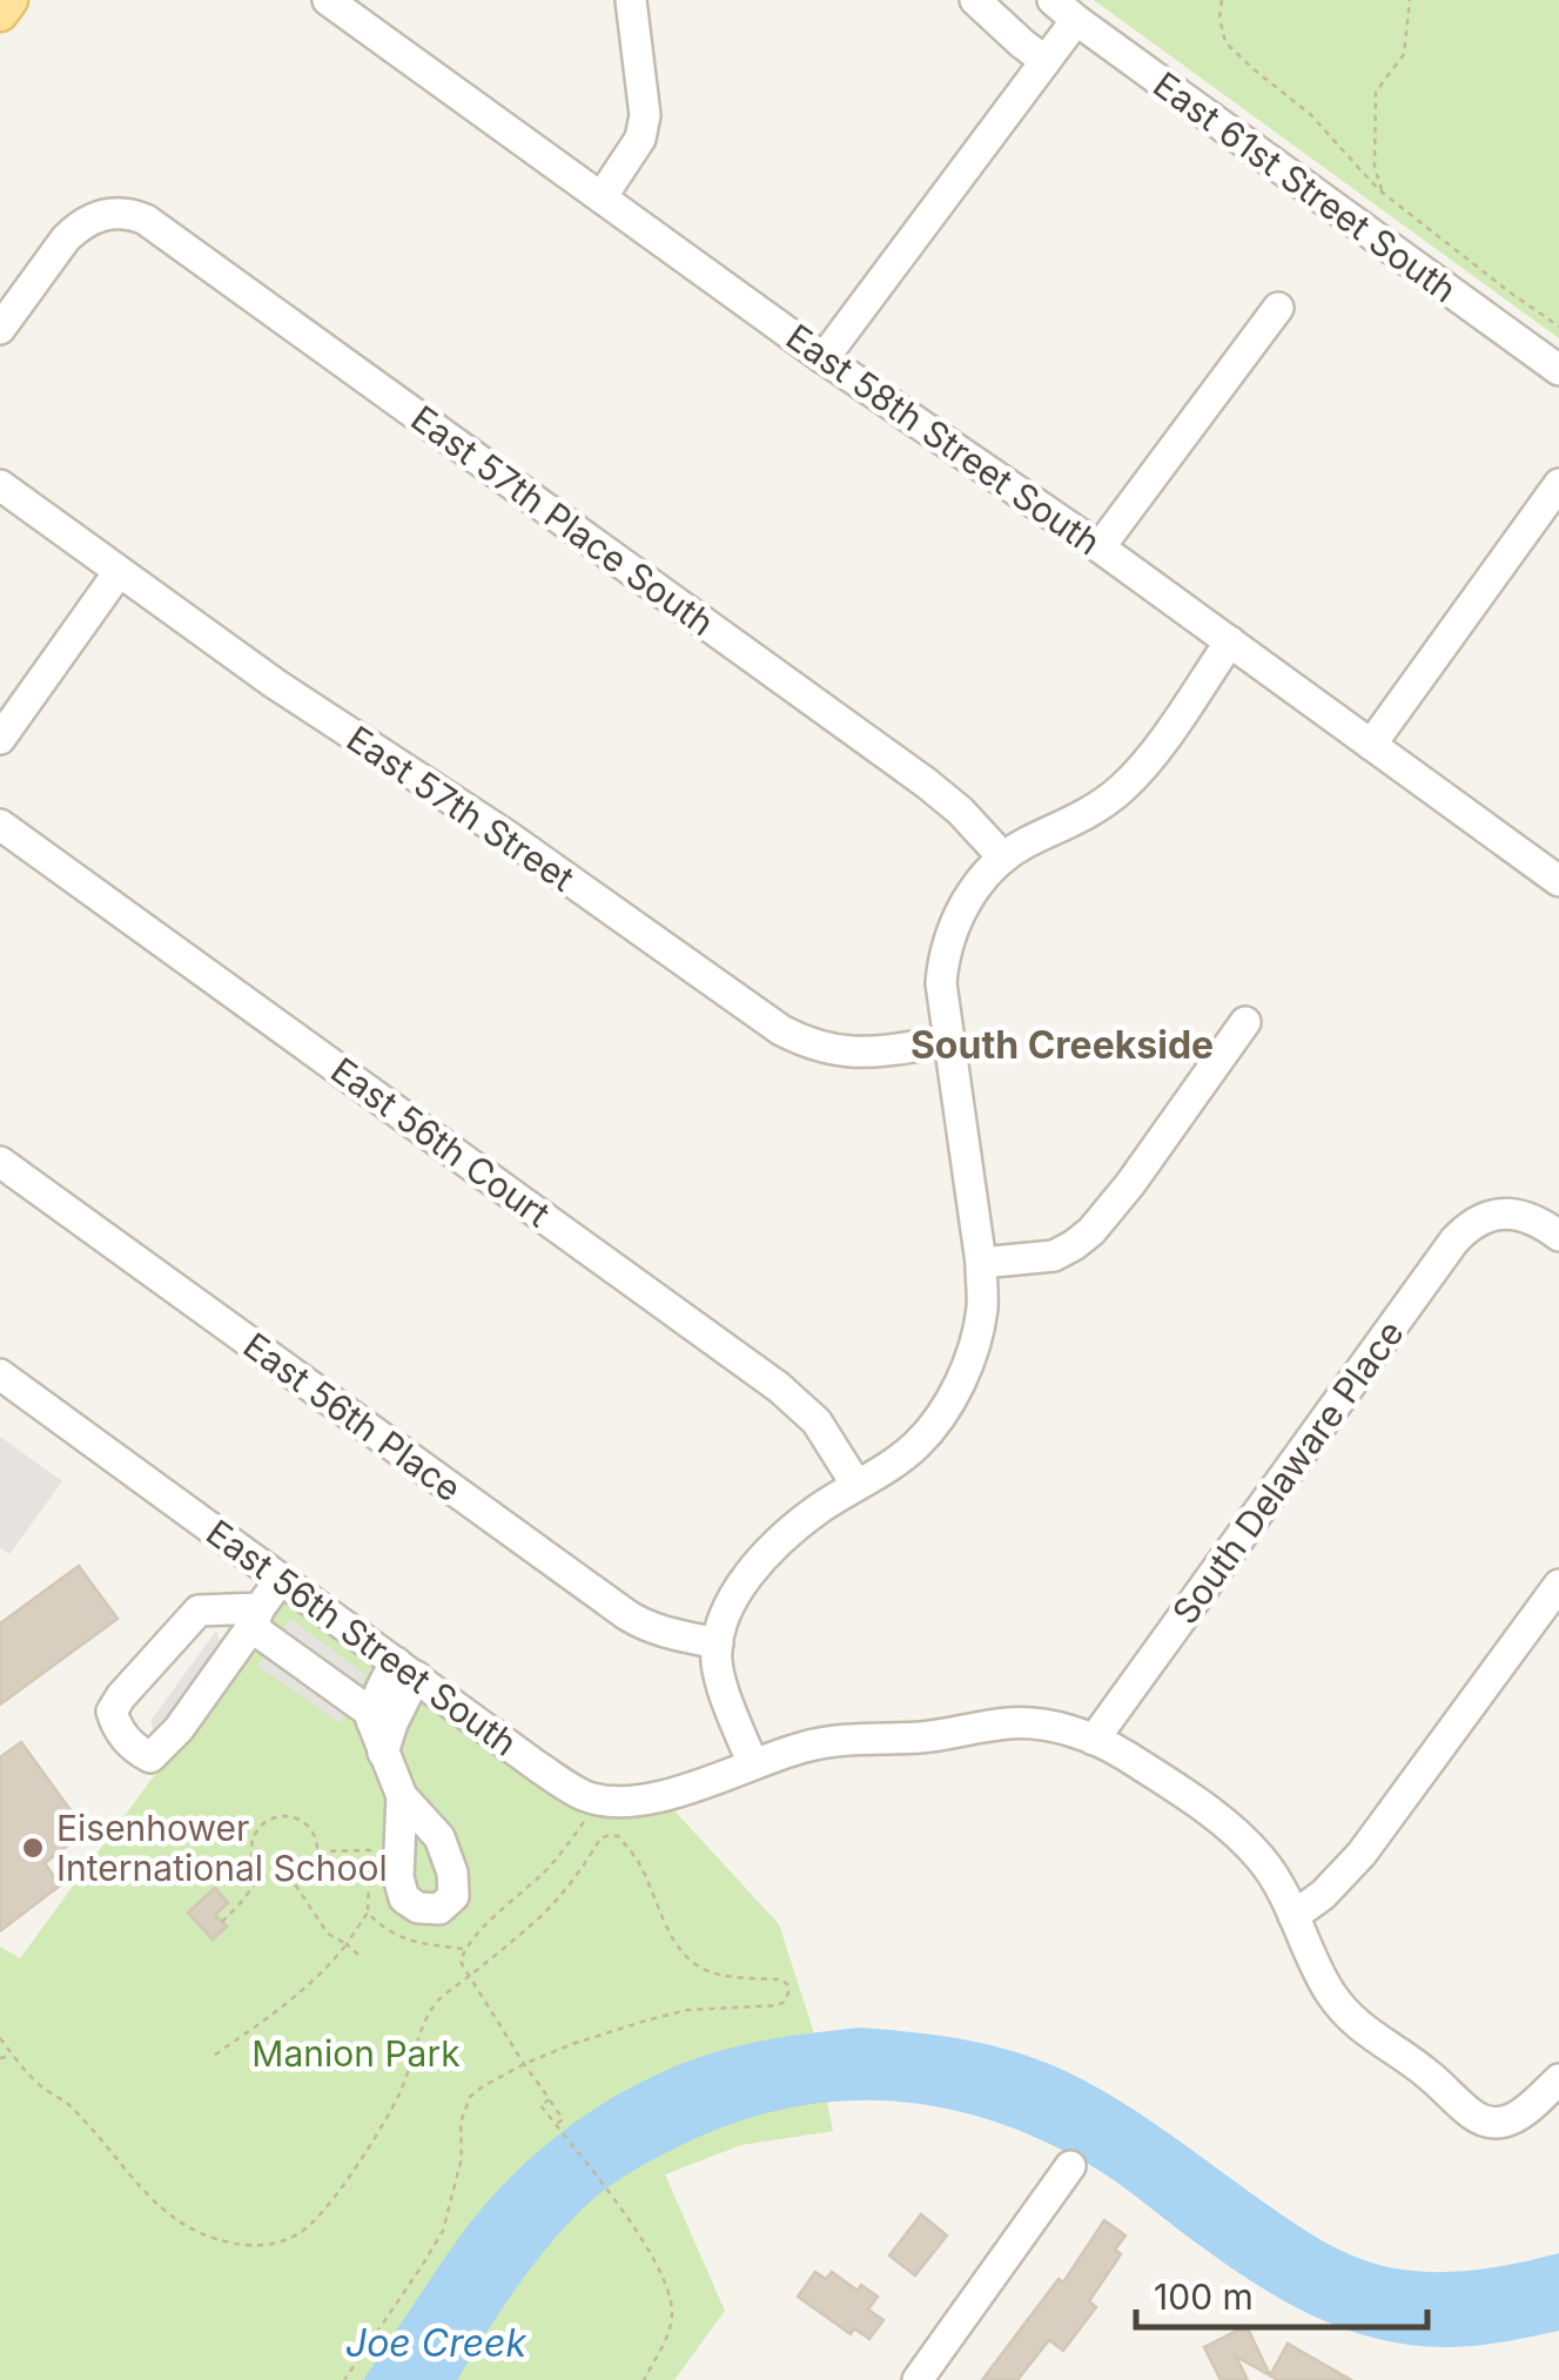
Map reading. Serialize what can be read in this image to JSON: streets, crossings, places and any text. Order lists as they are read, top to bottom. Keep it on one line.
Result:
{"streets":{"street":["East 61st Street South","East 58th Street South","East 57th Place South","East 57th Street","East 56th Court","East 56th Place","South Delaware Place","East 56th Street South"]},"districts":["South Creekside"],"water":["Joe Creek"],"parks":["Manion Park"],"places":["Eisenhower International School"],"scale_bar":"100 m"}
